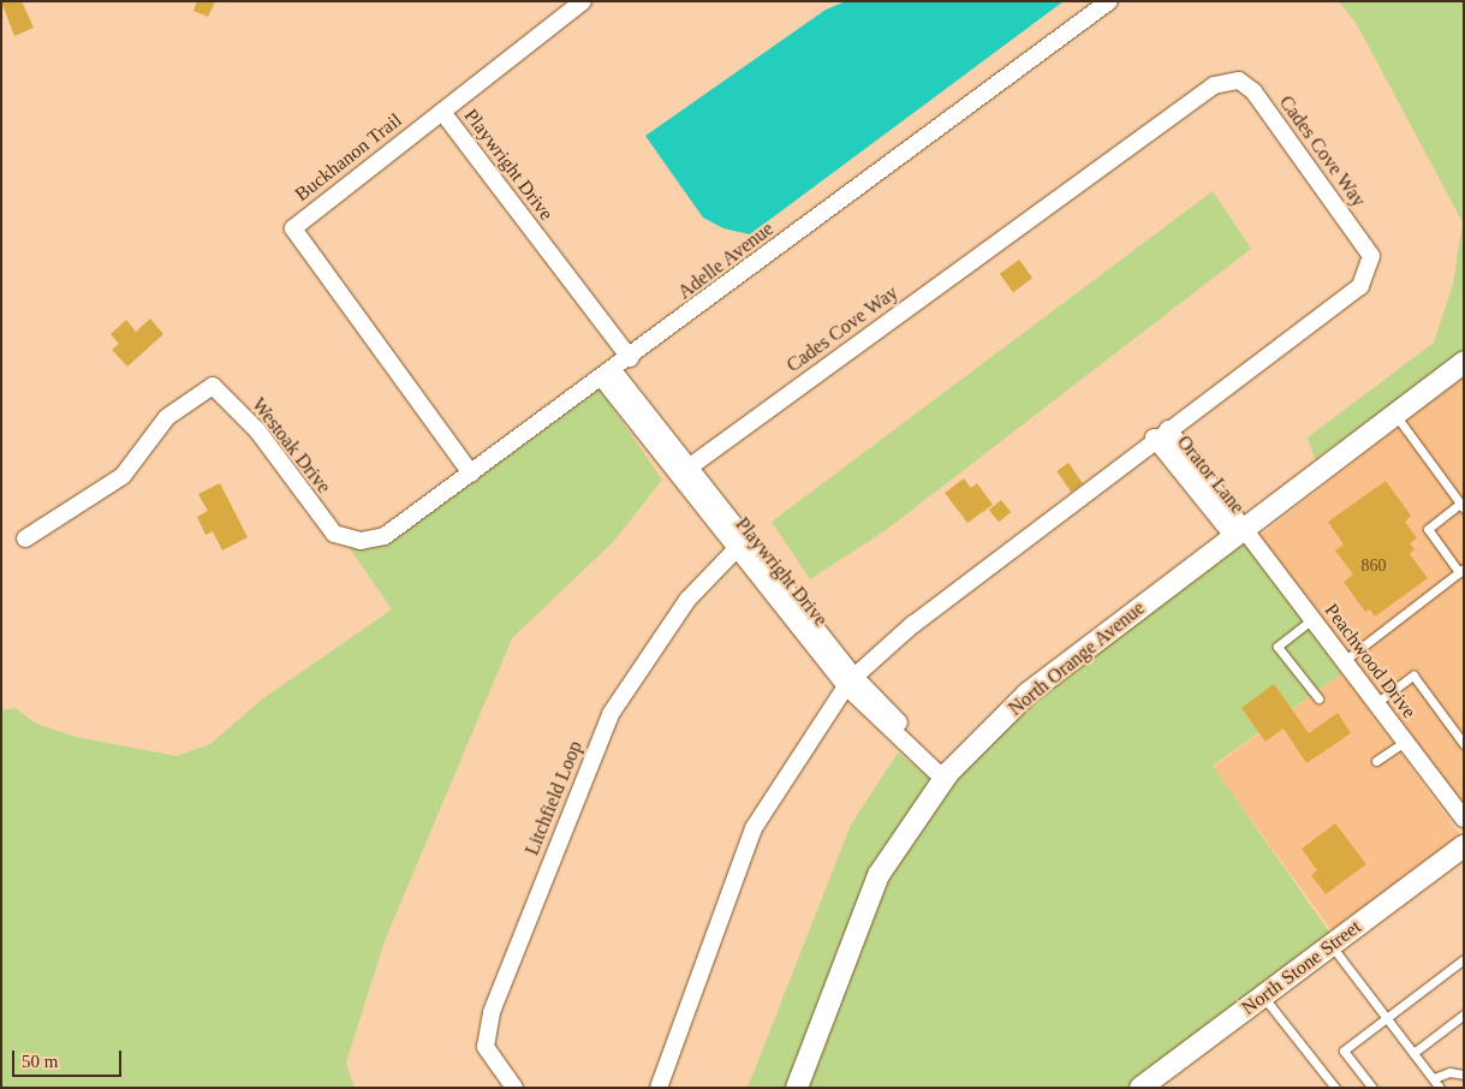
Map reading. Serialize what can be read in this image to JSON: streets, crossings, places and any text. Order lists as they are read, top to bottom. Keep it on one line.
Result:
{"streets":{"street":["Cades Cove Way","Buckhanon Trail","Playwright Drive","Adelle Avenue","Westoak Drive","Orator Lane","North Orange Avenue","Peachwood Drive","Litchfield Loop","North Stone Street"]},"crossings":[["Cades Cove Way","Playwright Drive"],["Cades Cove Way","Orator Lane"],["Buckhanon Trail","Playwright Drive"],["Buckhanon Trail","Adelle Avenue"],["Playwright Drive","Adelle Avenue"],["Playwright Drive","North Orange Avenue"],["Playwright Drive","Litchfield Loop"],["Adelle Avenue","Westoak Drive"],["Orator Lane","North Orange Avenue"],["Orator Lane","Peachwood Drive"],["North Orange Avenue","Peachwood Drive"]],"house_numbers":["860"],"scale_bar":"50 m"}
